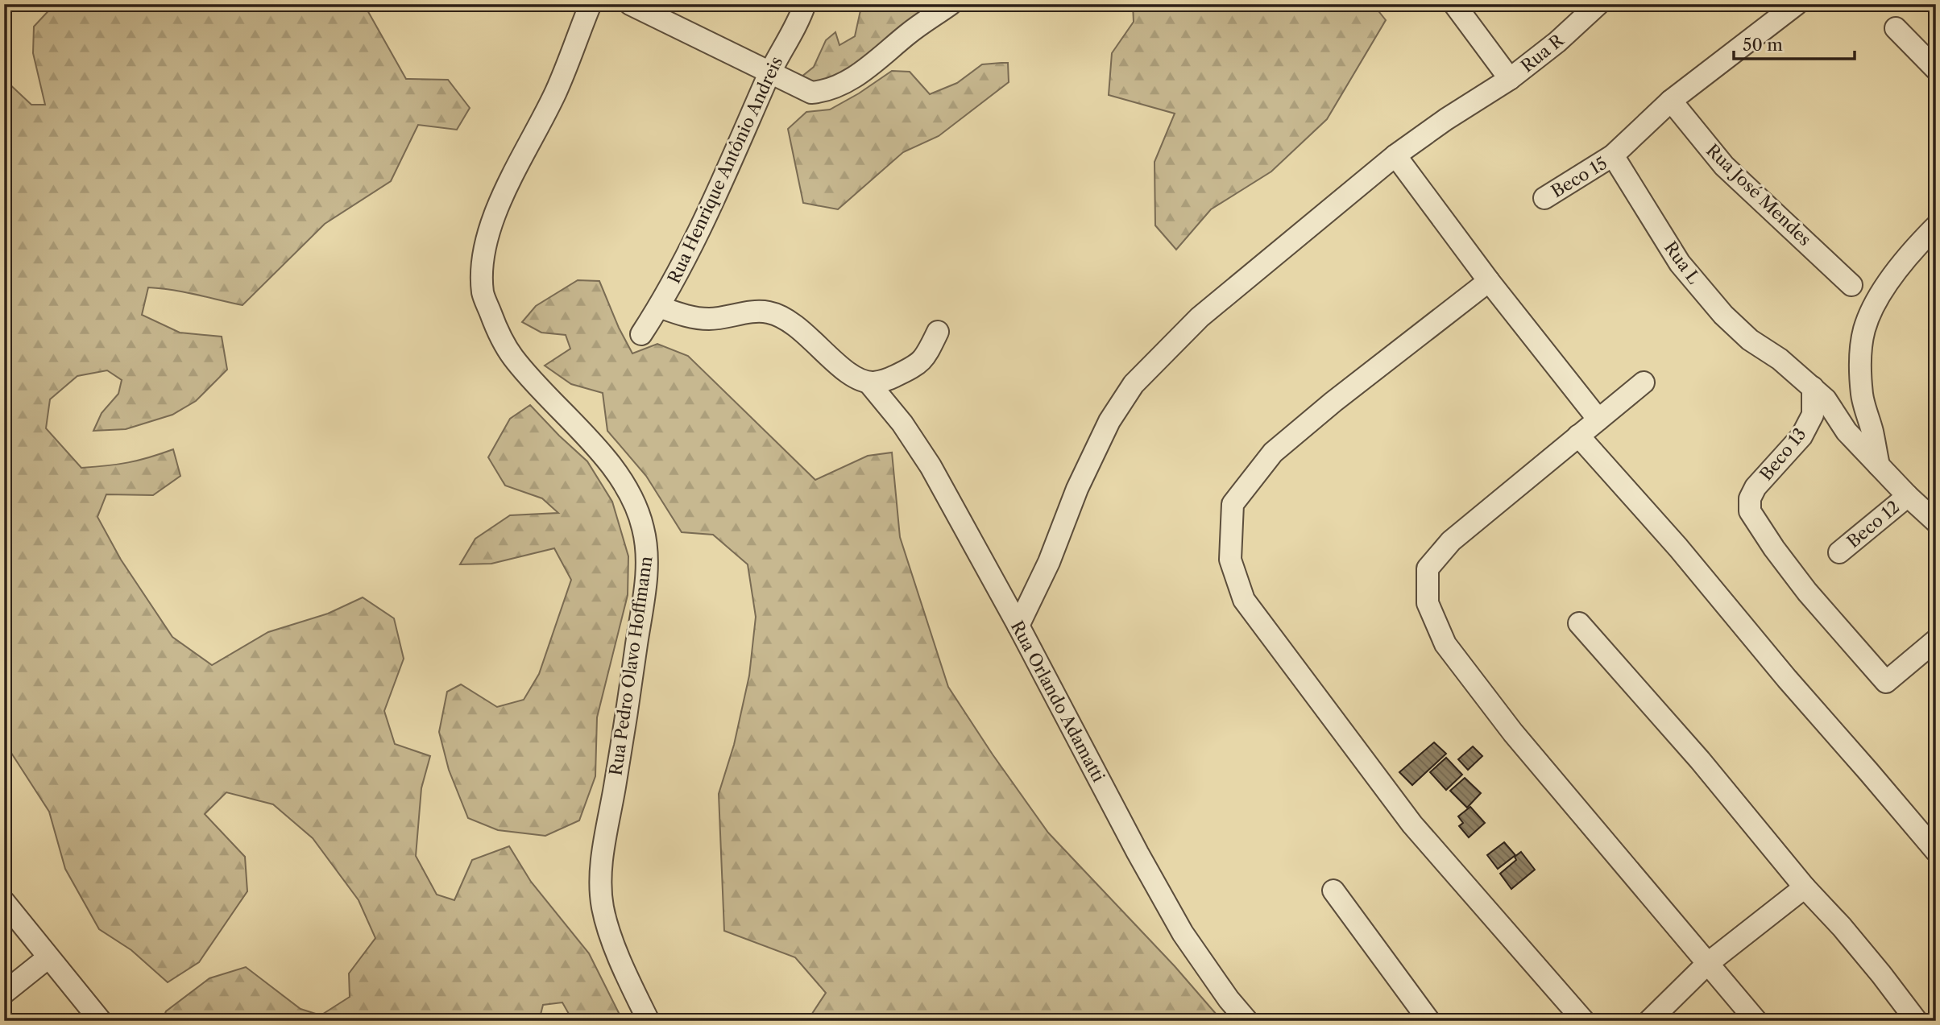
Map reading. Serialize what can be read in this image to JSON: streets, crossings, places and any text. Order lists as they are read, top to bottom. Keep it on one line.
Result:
{"streets":{"street":["Rua R","Rua Henrique Antônio Andreis","Beco 15","Rua José Mendes","Rua L","Beco 13","Beco 12","Rua Pedro Olavo Hoffmann","Rua Orlando Adamatti"]},"crossings":[["Rua R","Rua Orlando Adamatti"],["Rua Henrique Antônio Andreis","Rua Orlando Adamatti"],["Beco 15","Rua L"],["Rua L","Beco 13"],["Rua L","Beco 12"]],"scale_bar":"50 m"}
